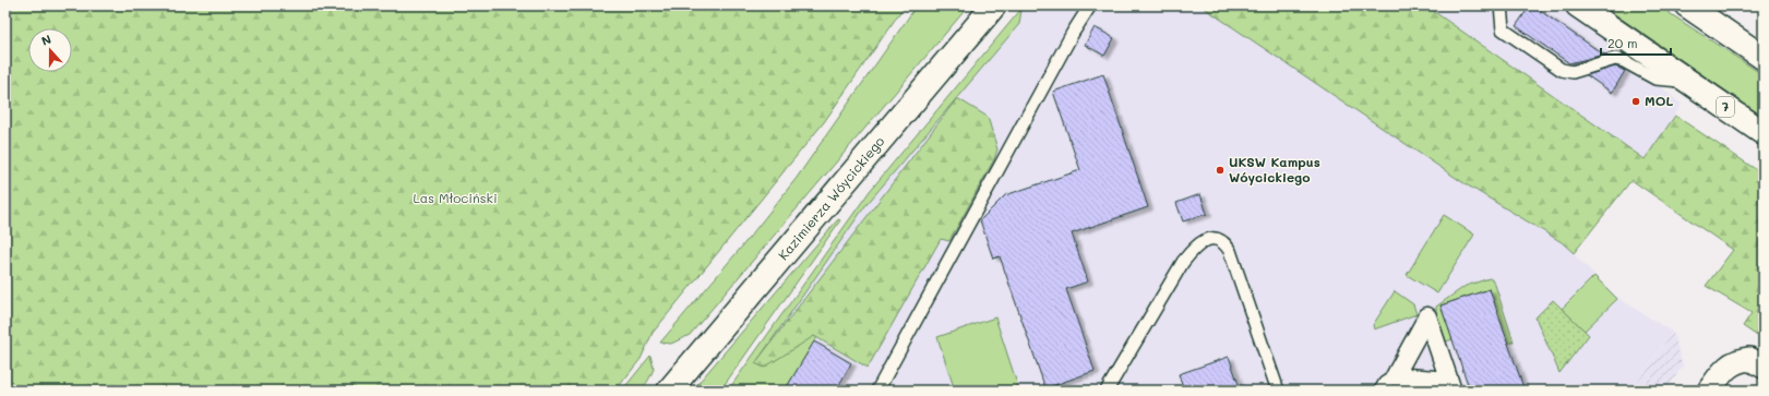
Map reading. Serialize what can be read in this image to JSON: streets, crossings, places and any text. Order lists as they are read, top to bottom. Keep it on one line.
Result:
{"streets":{"main road":["7","Kazimierza Wóycickiego"]},"parks":["Las Młociński"],"places":["MOL","UKSW Kampus Wóycickiego"],"scale_bar":"20 m","north":"top"}
